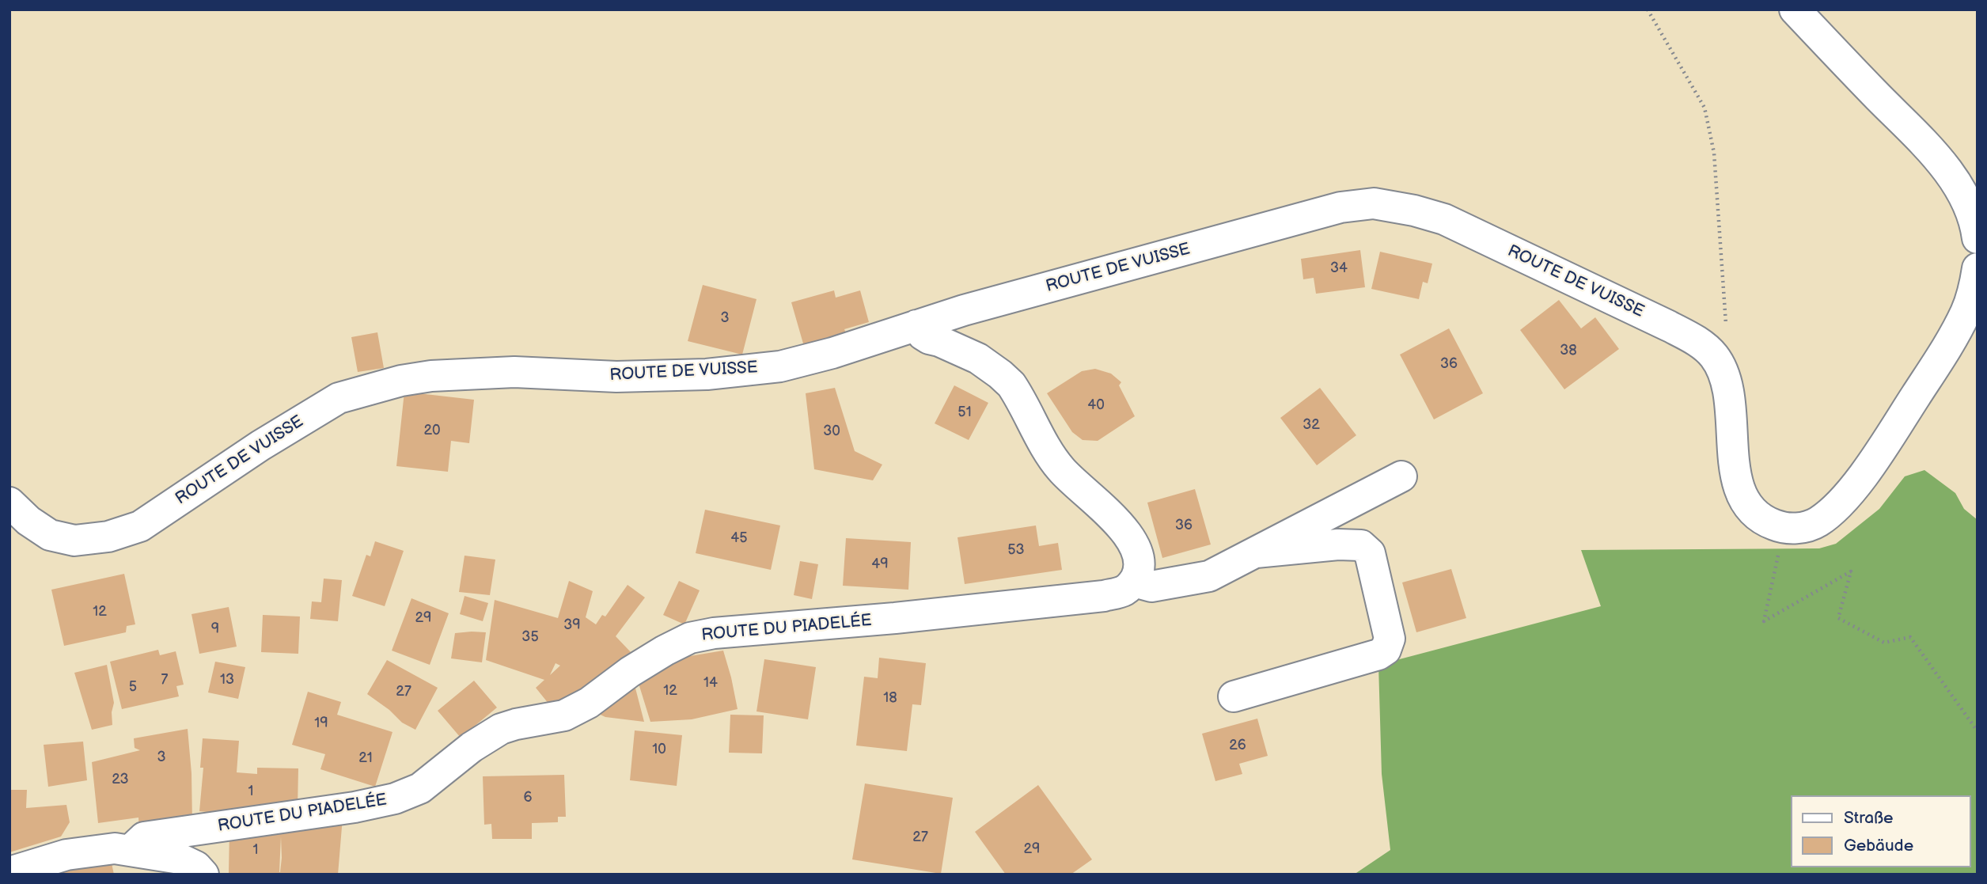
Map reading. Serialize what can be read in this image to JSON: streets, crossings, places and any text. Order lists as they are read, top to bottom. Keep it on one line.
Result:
{"streets":{"street":["ROUTE DE VUISSE","ROUTE DU PIADELÉE"]},"house_numbers":["34","3","38","36","40","51","32","20","30","36","45","53","49","12","29","39","9","35","7","13","14","5","12","27","18","19","26","10","3","21","23","1","6","27","29","1"],"legend":["Straße","Gebäude"]}
